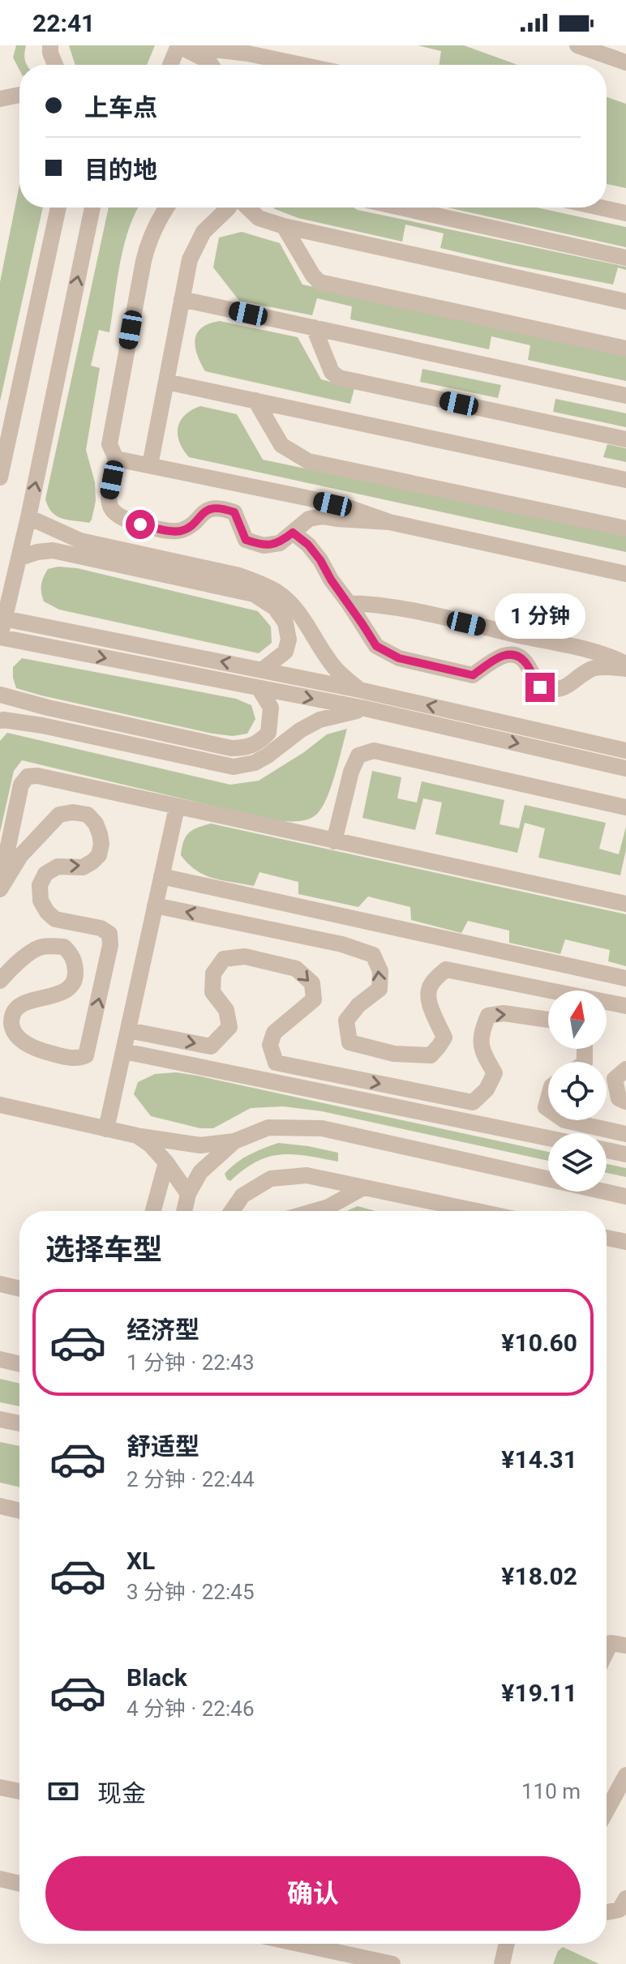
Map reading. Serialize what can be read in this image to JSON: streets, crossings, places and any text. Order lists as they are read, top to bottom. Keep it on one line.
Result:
{"north":"top","page":{"status":"22:41","banner":["上车点","目的地"],"bubble":"1 分钟","heading":"选择车型","list":[{"name":"经济型","note":"1 分钟 · 22:43","value":"¥10.60"},{"name":"舒适型","note":"2 分钟 · 22:44","value":"¥14.31"},{"name":"XL","note":"3 分钟 · 22:45","value":"¥18.02"},{"name":"Black","note":"4 分钟 · 22:46","value":"¥19.11"}],"pay":["现金","110 m"],"buttons":"确认"}}
